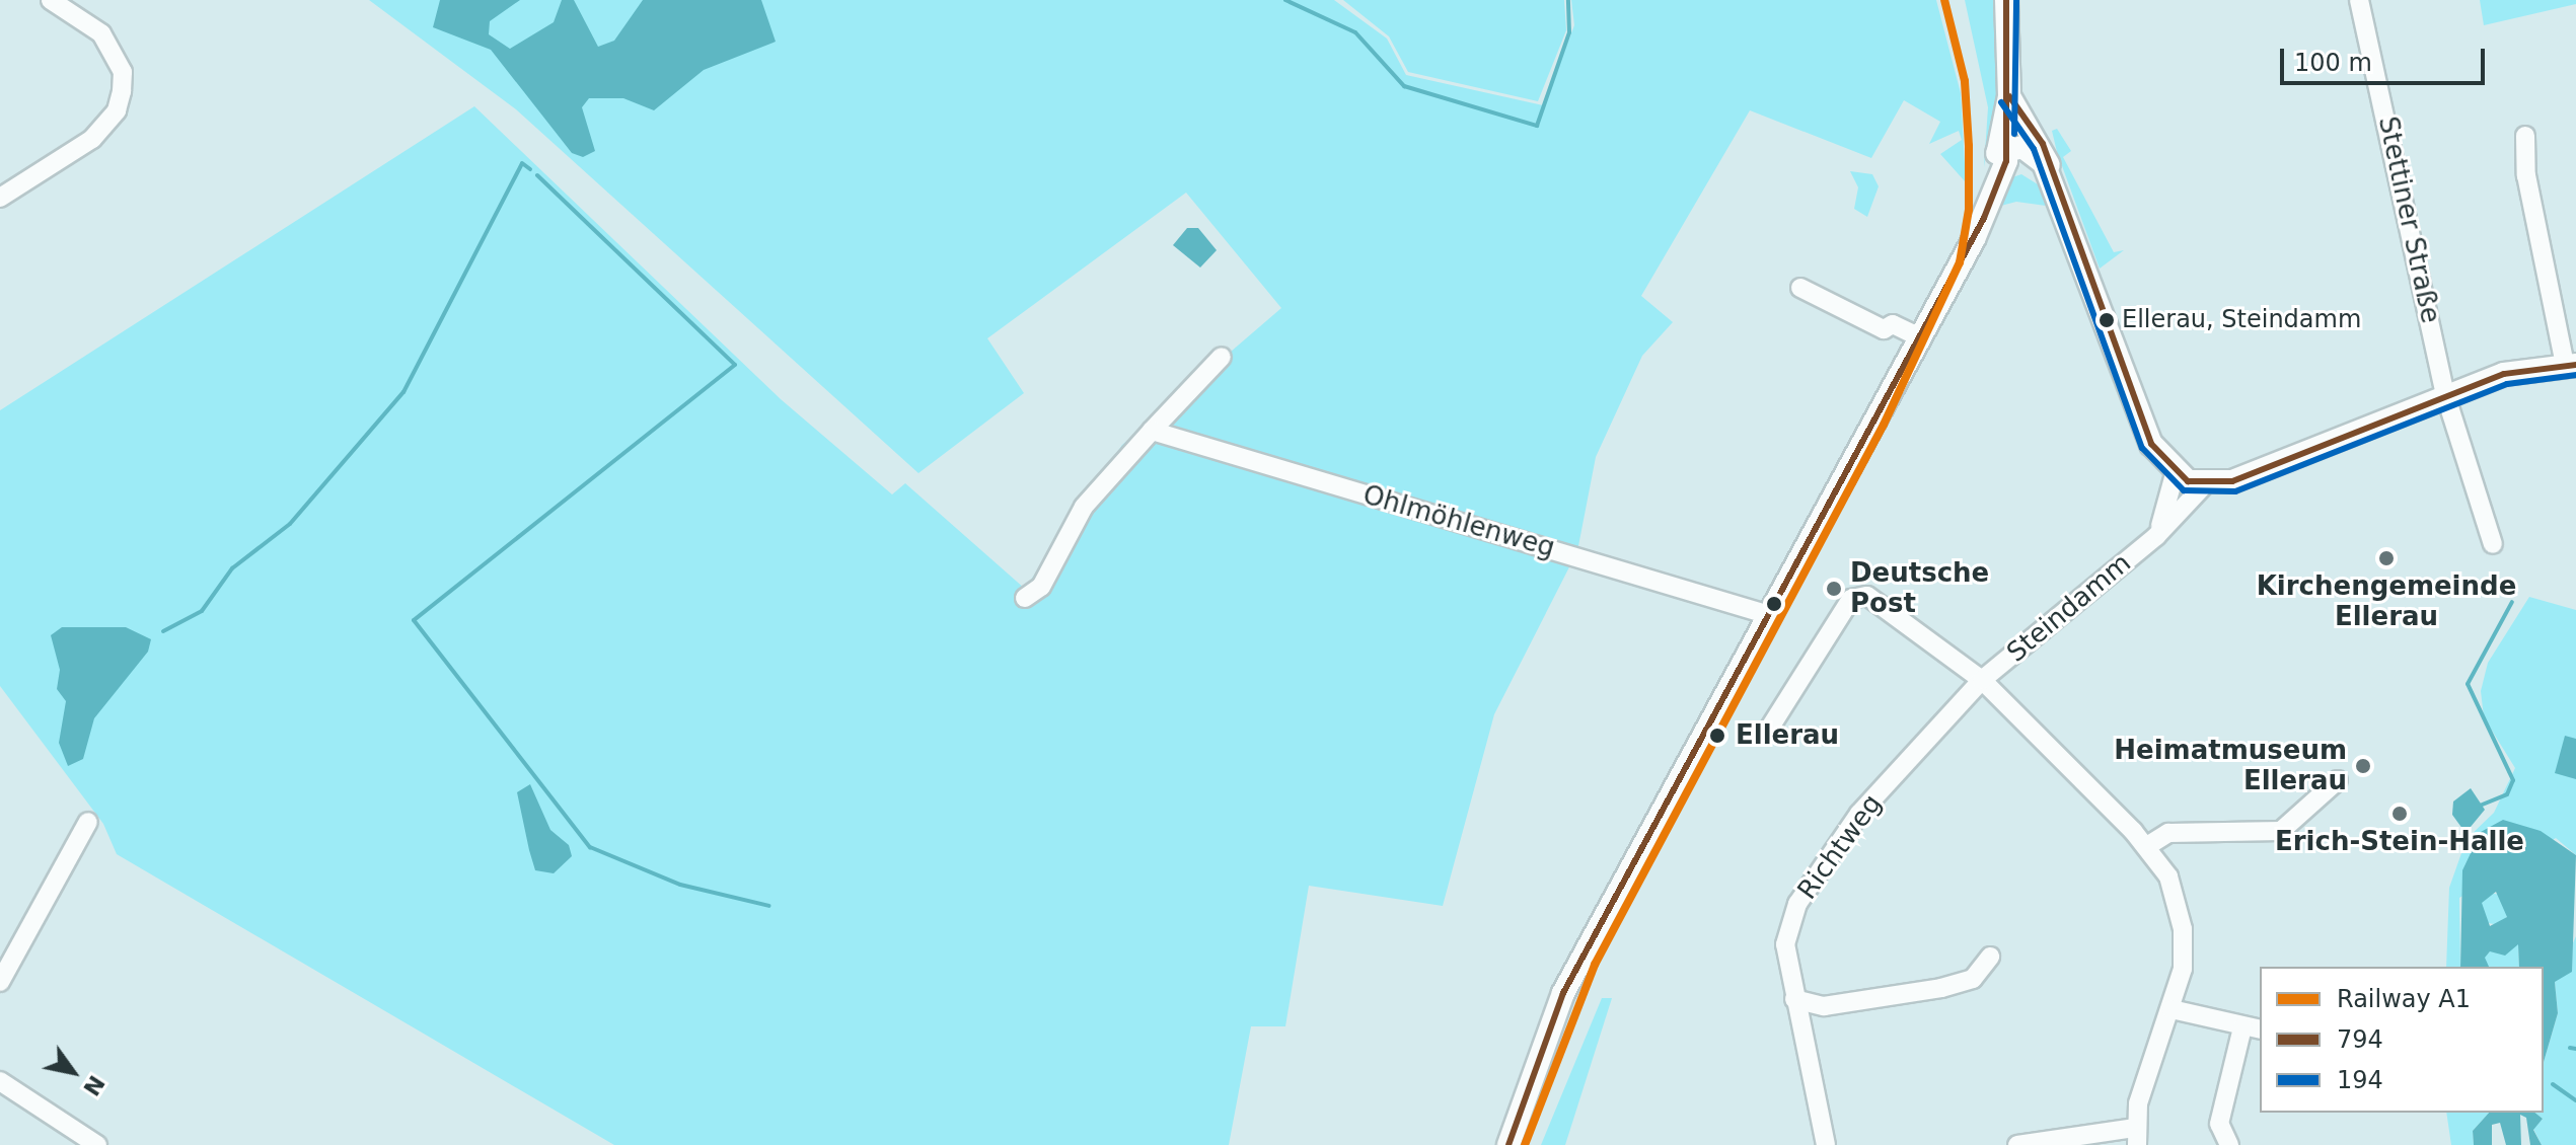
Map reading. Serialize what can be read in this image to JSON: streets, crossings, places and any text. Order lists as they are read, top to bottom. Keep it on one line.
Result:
{"streets":{"street":["Stettiner Straße","Ohlmöhlenweg","Steindamm","Richtweg"]},"crossings":[["Steindamm","Richtweg"]],"places":["Ellerau, Steindamm","Kirchengemeinde Ellerau","Deutsche Post","Ellerau","Heimatmuseum Ellerau","Erich-Stein-Halle"],"lines":["rail line A1","transit line 794","transit line 194"],"legend":["Railway A1","794","194"],"scale_bar":"100 m","north":"bottom right"}
